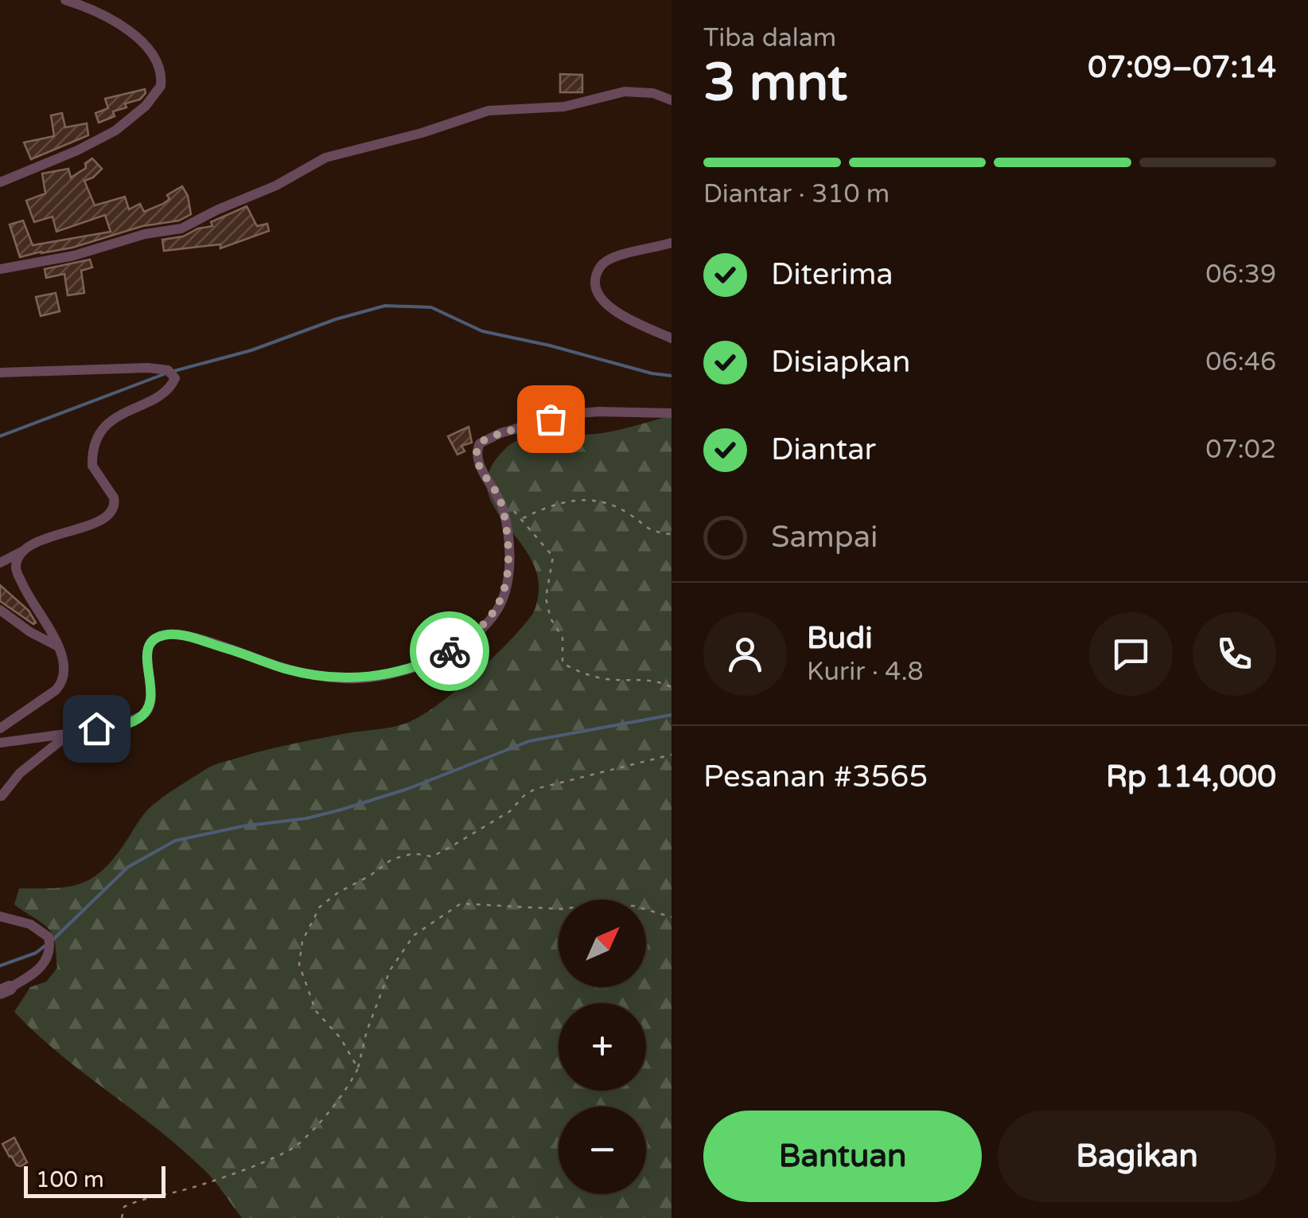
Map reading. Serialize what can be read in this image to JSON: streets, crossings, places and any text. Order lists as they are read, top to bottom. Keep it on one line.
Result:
{"scale_bar":"100 m","north":"top right","page":{"heading":["3 mnt","Tiba dalam","07:09–07:14"],"panel":["Budi","Kurir · 4.8","Pesanan #3565","Rp 114,000"],"bar":"Diantar · 310 m","list":[["Diterima","06:39"],["Disiapkan","06:46"],["Diantar","07:02"],"Sampai"],"map_buttons":["+","−"],"buttons":["Bantuan","Bagikan"],"scale":"100 m"}}
